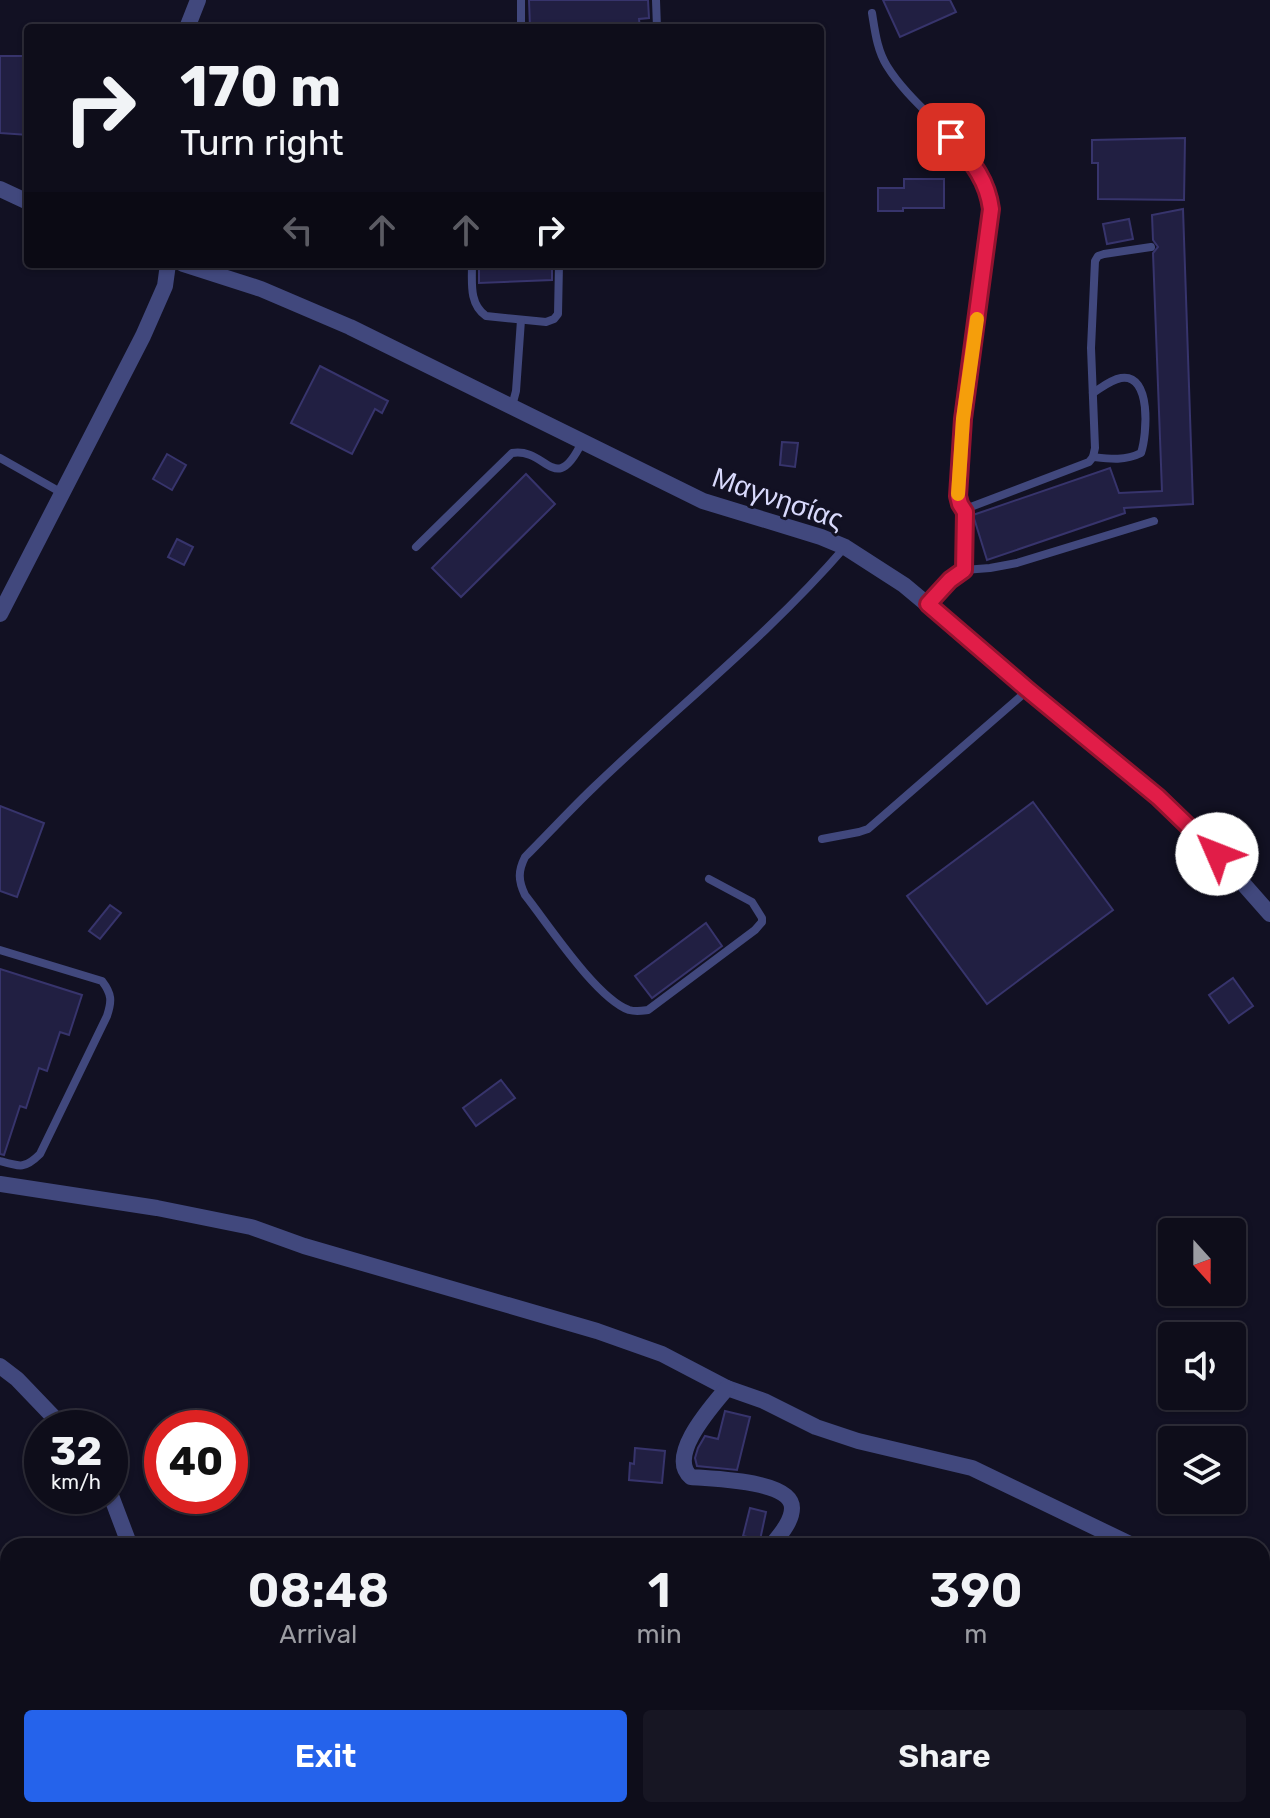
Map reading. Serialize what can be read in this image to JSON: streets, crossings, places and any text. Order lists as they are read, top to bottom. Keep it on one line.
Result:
{"streets":{"street":["Μαγνησίας"]},"north":"bottom","page":{"turn":["170 m","Turn right"],"speed":"32 km/h","limit":"40","eta":["08:48","Arrival","1","min","390","m"],"buttons":["Exit","Share"]}}
